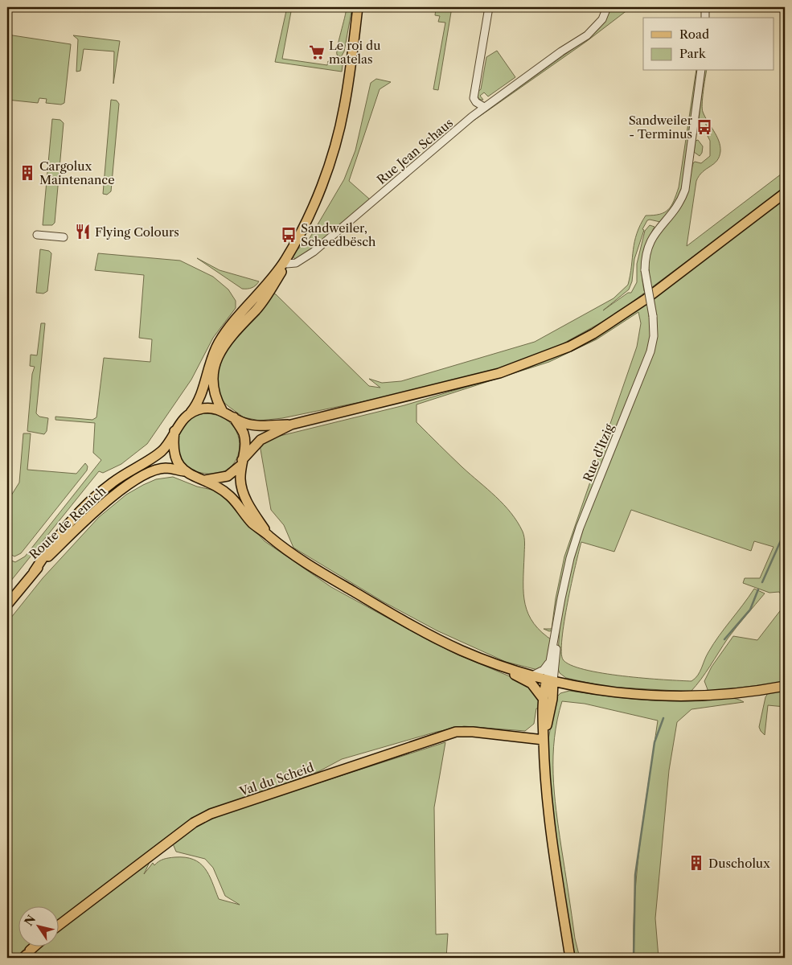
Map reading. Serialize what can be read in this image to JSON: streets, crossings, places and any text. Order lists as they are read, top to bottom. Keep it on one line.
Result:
{"streets":{"main road":["Route de Remich","Val du Scheid"],"street":["Rue Jean Schaus","Rue d'Itzig"]},"places":{"supermarket":["Le roi du matelas"],"bus stop":["Sandweiler - Terminus","Sandweiler, Scheedbësch"],"building":["Cargolux Maintenance","Duscholux"],"restaurant":["Flying Colours"]},"legend":["Road","Park"],"north":"top left"}
